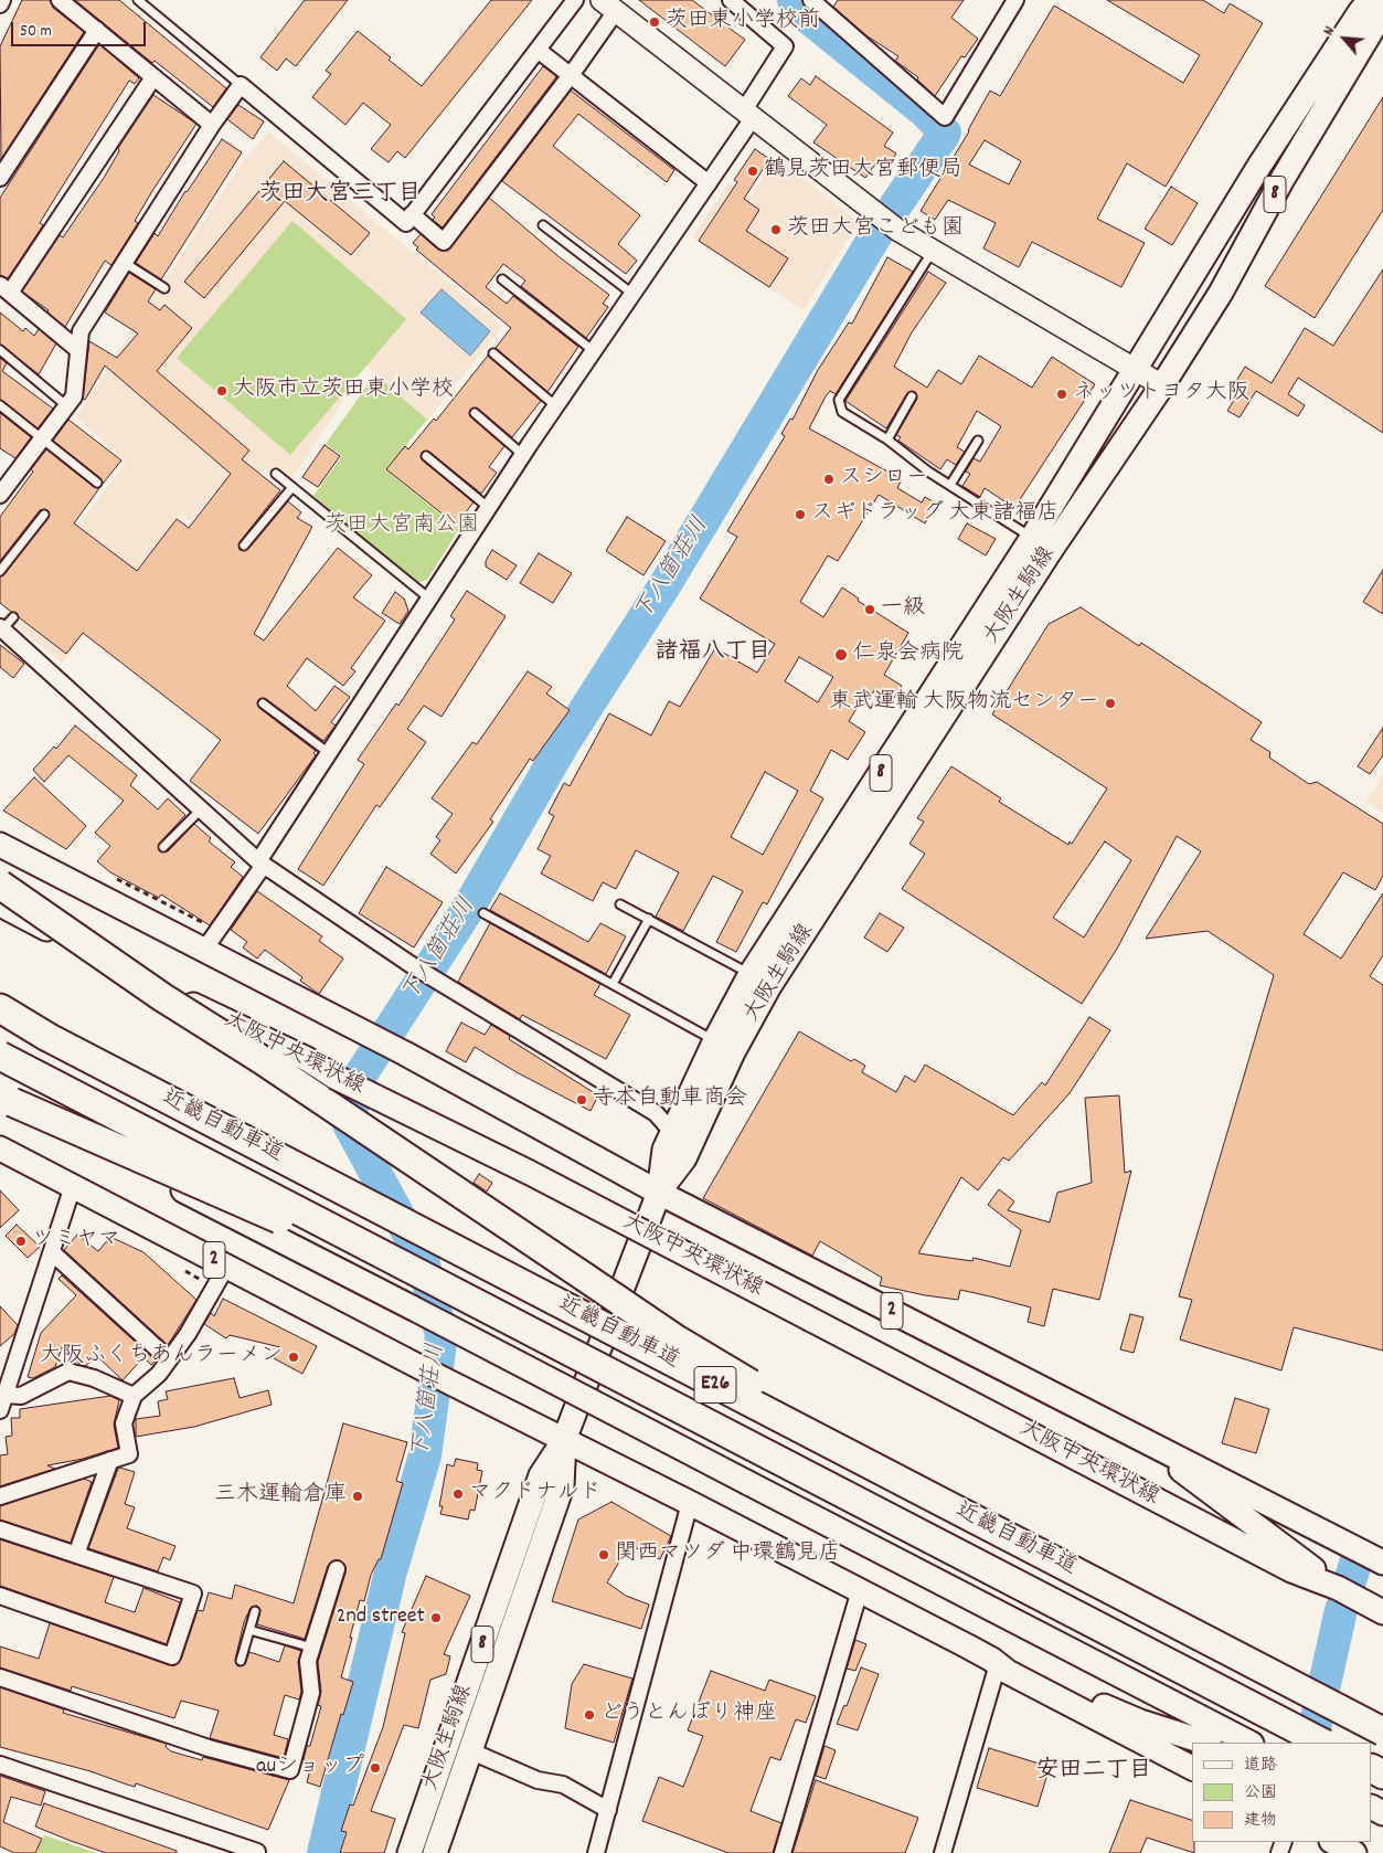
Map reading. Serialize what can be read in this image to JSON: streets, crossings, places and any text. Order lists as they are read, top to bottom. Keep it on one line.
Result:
{"streets":{"highway":["近畿自動車道","E26"],"main road":["8","大阪生駒線","大阪中央環状線","2"]},"crossings":[["大阪生駒線","2"]],"districts":["茨田大宮三丁目","諸福八丁目","安田二丁目"],"water":["下八箇荘川"],"parks":["茨田大宮南公園"],"places":["茨田東小学校前","鶴見茨田大宮郵便局","茨田大宮こども園","大阪市立茨田東小学校","ネッツトヨタ大阪","スシロー","スギドラッグ 大東諸福店","一級","仁泉会病院","東武運輸 大阪物流センター","寺本自動車商会","ツミヤマ","大阪ふくちあんラーメン","マクドナルド","三木運輸倉庫","関西マツダ 中環鶴見店","2nd street","どうとんぼり神座","auショップ"],"legend":["道路","公園","建物"],"scale_bar":"50 m","north":"top left"}
